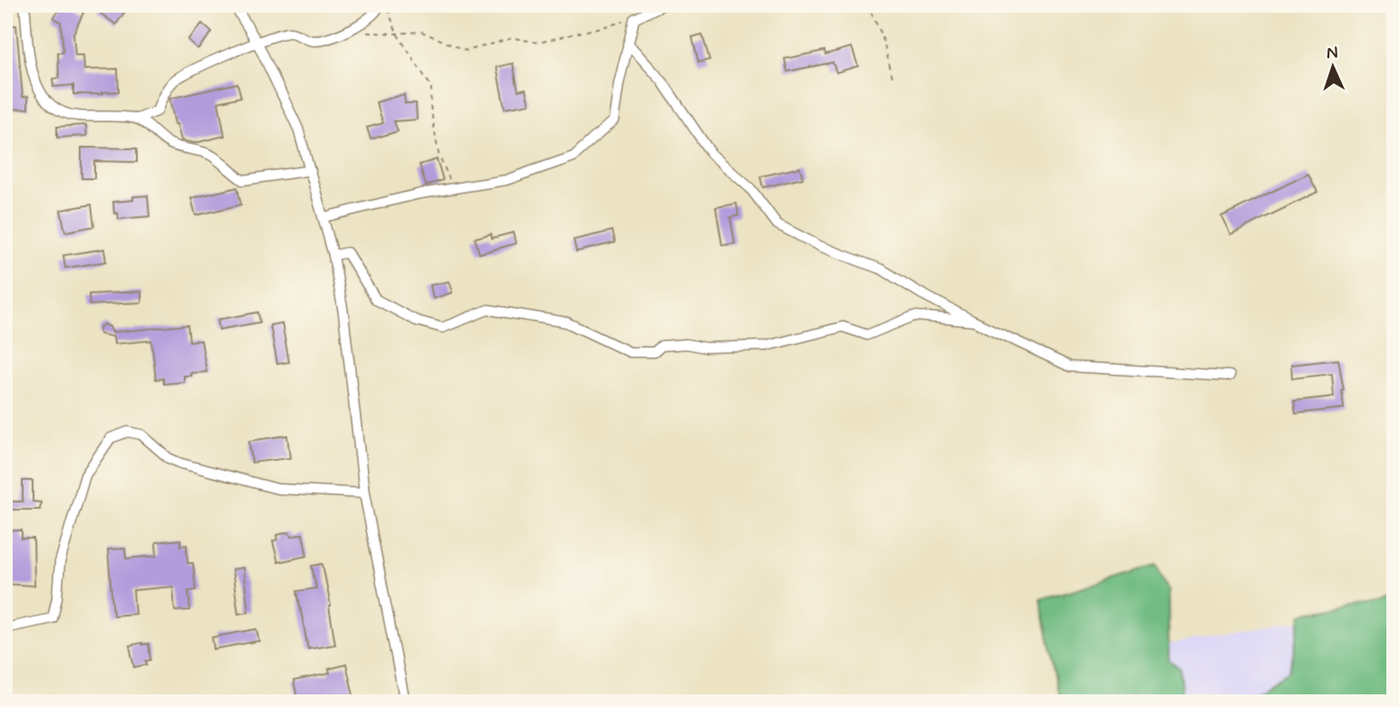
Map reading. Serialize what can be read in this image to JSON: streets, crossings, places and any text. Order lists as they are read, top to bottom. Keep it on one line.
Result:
{"north":"top"}
